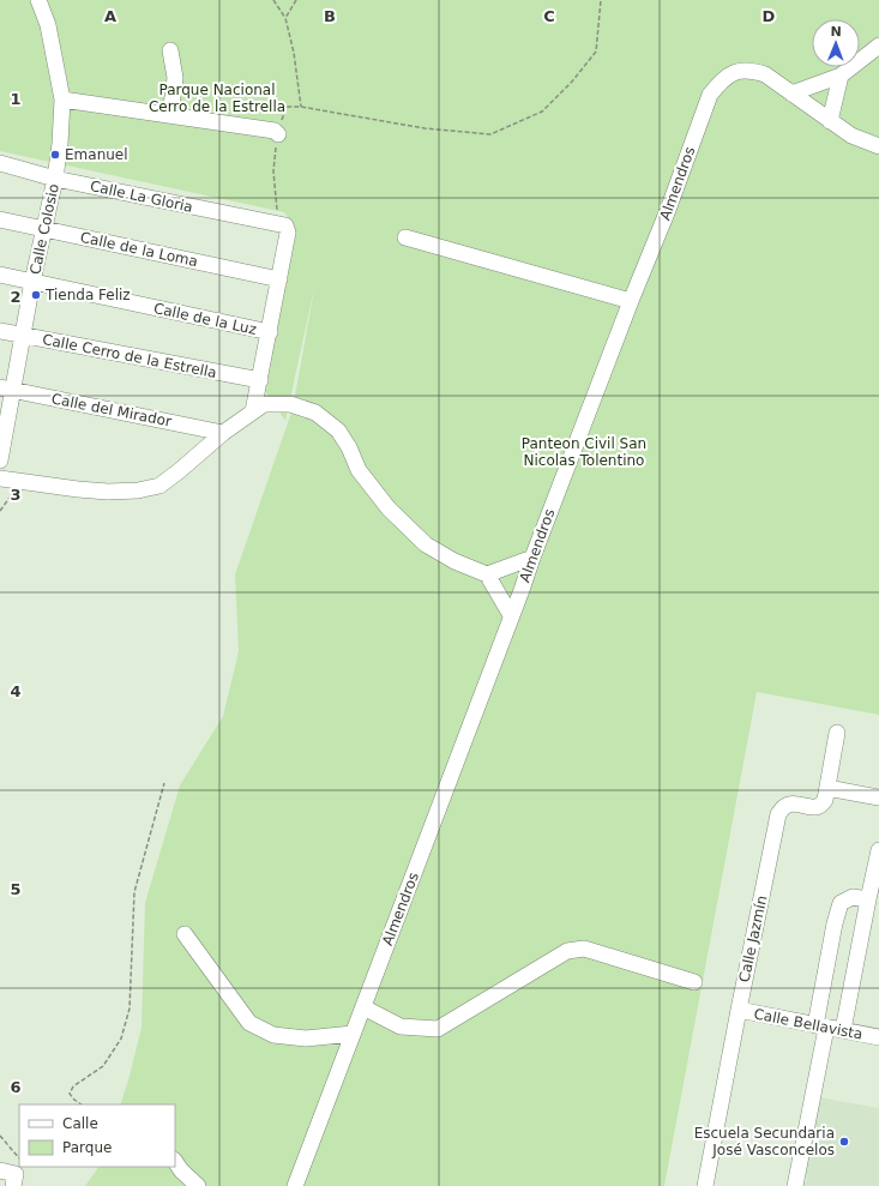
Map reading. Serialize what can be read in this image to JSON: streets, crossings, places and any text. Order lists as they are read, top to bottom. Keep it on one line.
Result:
{"streets":{"street":["Almendros","Calle La Gloria","Calle Colosio","Calle de la Loma","Calle de la Luz","Calle Cerro de la Estrella","Calle del Mirador","Calle Jazmín","Calle Bellavista"]},"crossings":[["Calle La Gloria","Calle Colosio"],["Calle Colosio","Calle de la Loma"],["Calle Colosio","Calle de la Luz"],["Calle Colosio","Calle Cerro de la Estrella"],["Calle Colosio","Calle del Mirador"],["Calle Jazmín","Calle Bellavista"]],"parks":["Parque Nacional Cerro de la Estrella","Panteon Civil San Nicolas Tolentino"],"places":["Emanuel","Tienda Feliz","Escuela Secundaria José Vasconcelos"],"legend":["Calle","Parque"],"north":"top","grid":{"columns":["A","B","C","D"],"rows":["1","2","3","4","5","6"]}}
